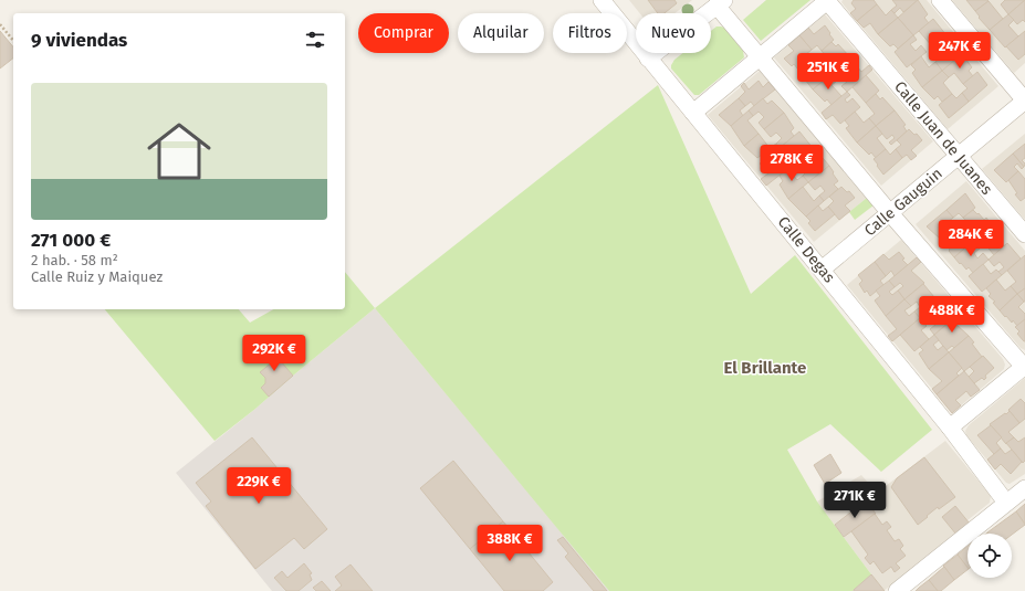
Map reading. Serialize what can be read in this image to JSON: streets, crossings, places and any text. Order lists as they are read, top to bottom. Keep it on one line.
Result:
{"streets":{"street":["Calle Juan de Juanes","Calle Gauguin","Calle Degas"]},"crossings":[["Calle Juan de Juanes","Calle Gauguin"],["Calle Gauguin","Calle Degas"]],"districts":["El Brillante"],"page":{"chip":["Comprar","Alquilar","Filtros","Nuevo"],"heading":"9 viviendas","price":["247K €","251K €","278K €","284K €","488K €","292K €","229K €","271K €","388K €"],"list":[{"name":"271 000 €","note":"2 hab. · 58 m² · Calle Ruiz y Maiquez"}]}}
